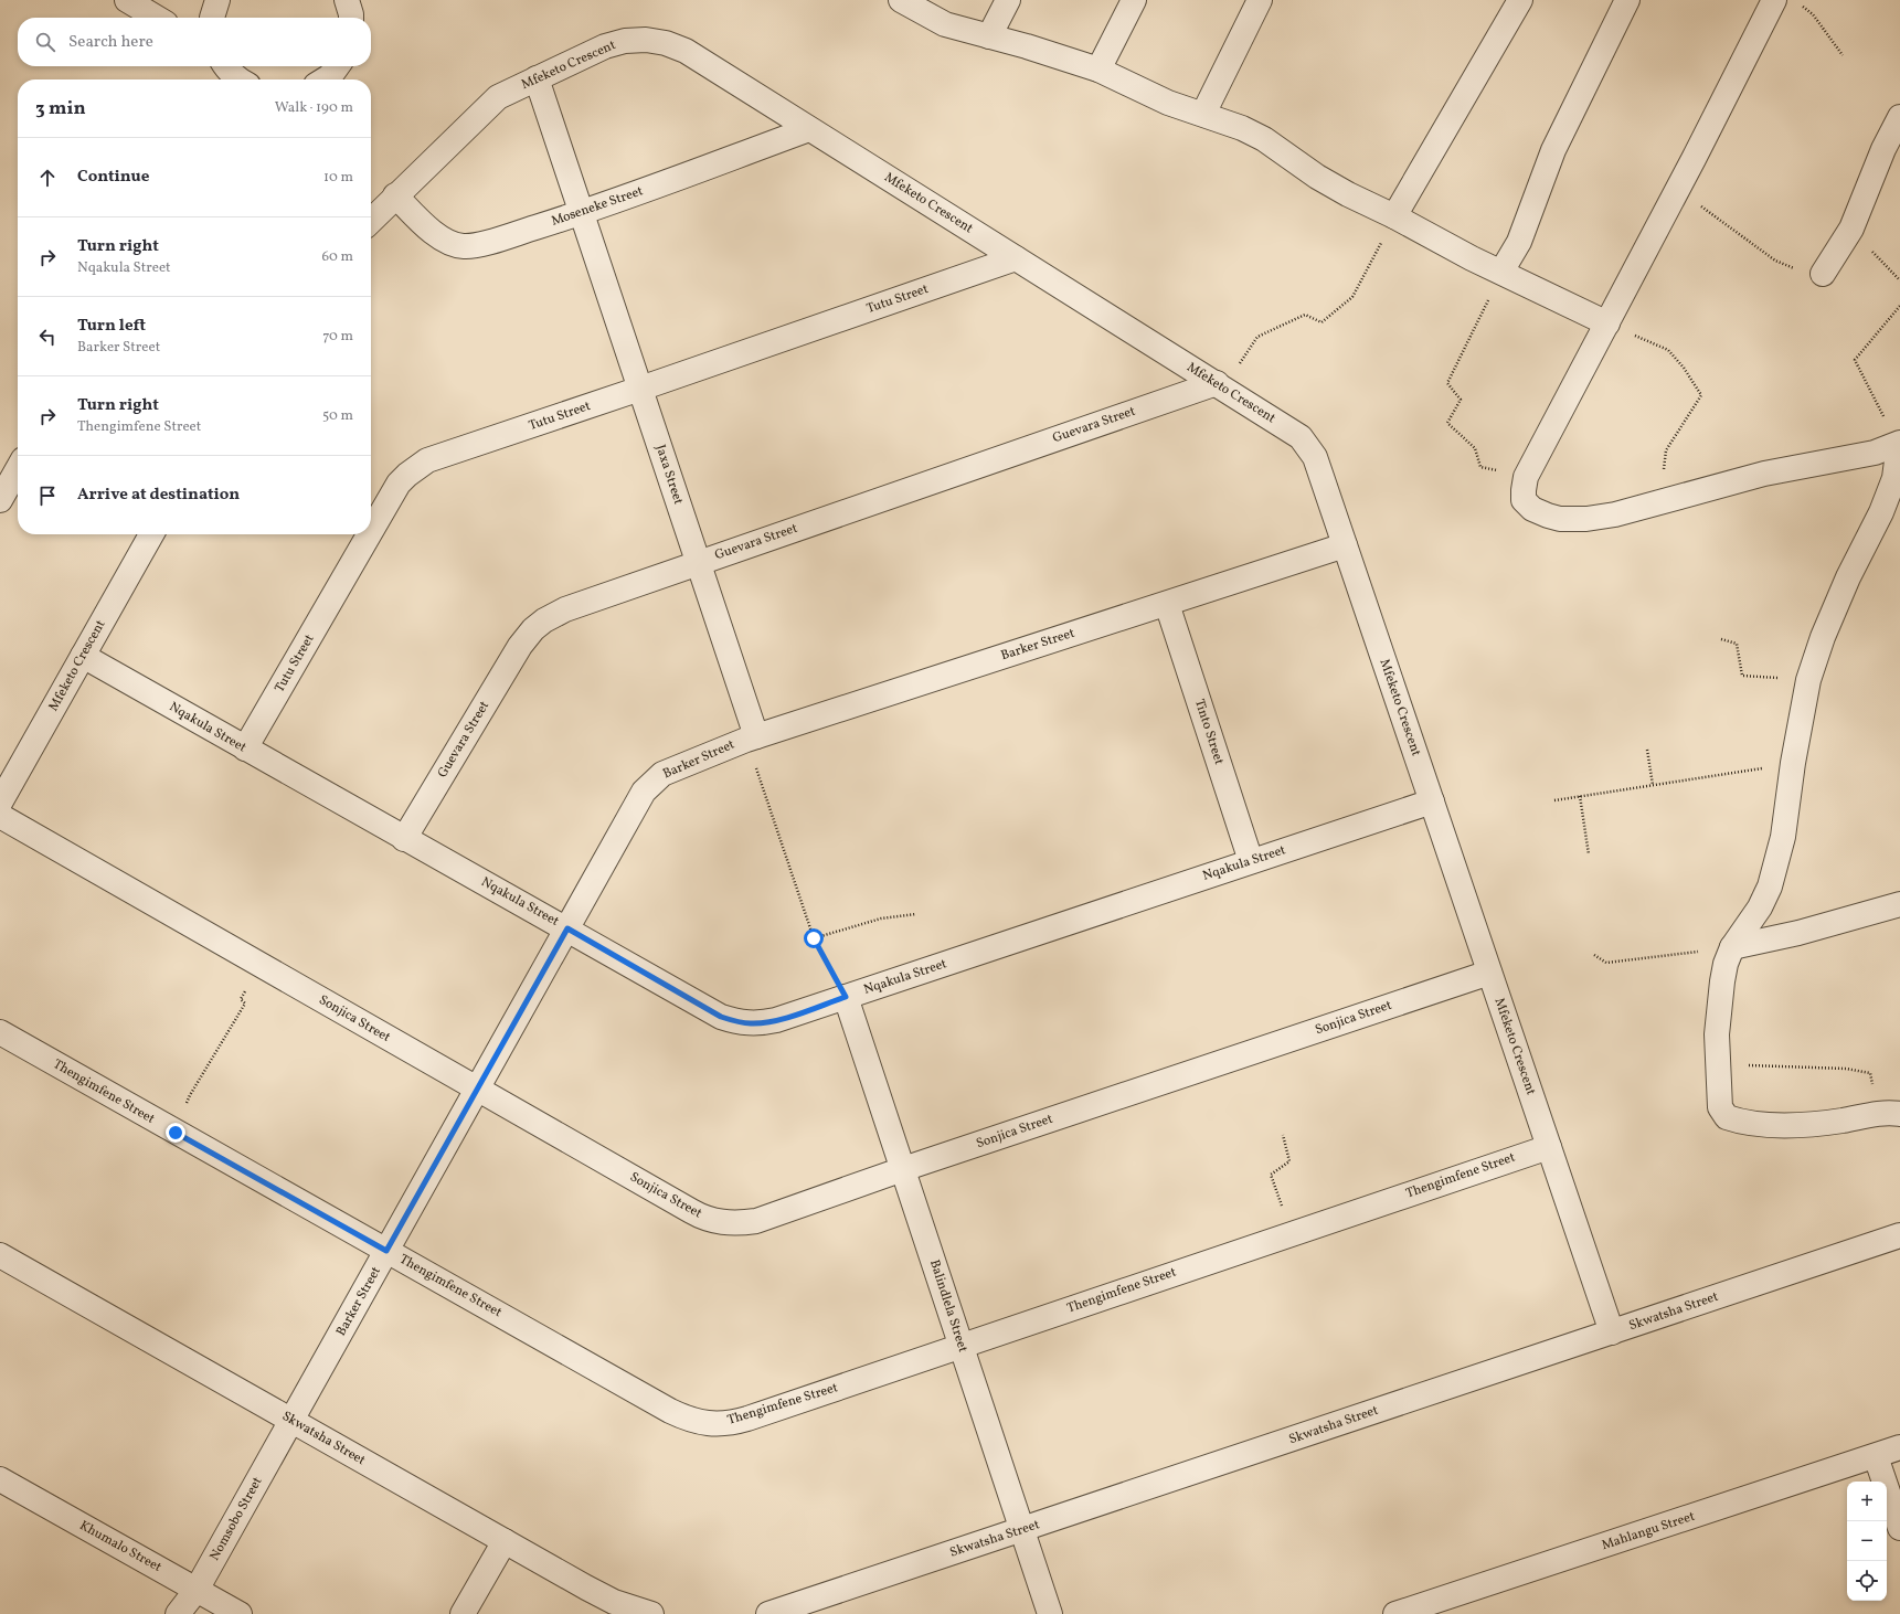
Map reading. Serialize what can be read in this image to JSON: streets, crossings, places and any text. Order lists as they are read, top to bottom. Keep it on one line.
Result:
{"streets":{"street":["Mfeketo Crescent","Moseneke Street","Tutu Street","Guevara Street","Jaxa Street","Barker Street","Nqakula Street","Tinto Street","Sonjica Street","Thengimfene Street","Balindlela Street","Skwatsha Street","Nomsobo Street","Mahlangu Street","Khumalo Street"]},"crossings":[["Mfeketo Crescent","Moseneke Street"],["Mfeketo Crescent","Tutu Street"],["Mfeketo Crescent","Guevara Street"],["Mfeketo Crescent","Jaxa Street"],["Mfeketo Crescent","Barker Street"],["Mfeketo Crescent","Nqakula Street"],["Mfeketo Crescent","Sonjica Street"],["Mfeketo Crescent","Thengimfene Street"],["Mfeketo Crescent","Skwatsha Street"],["Moseneke Street","Jaxa Street"],["Tutu Street","Jaxa Street"],["Tutu Street","Nqakula Street"],["Guevara Street","Jaxa Street"],["Guevara Street","Nqakula Street"],["Jaxa Street","Barker Street"],["Barker Street","Nqakula Street"],["Barker Street","Tinto Street"],["Barker Street","Sonjica Street"],["Barker Street","Thengimfene Street"],["Barker Street","Skwatsha Street"],["Barker Street","Nomsobo Street"],["Nqakula Street","Tinto Street"],["Nqakula Street","Balindlela Street"],["Sonjica Street","Balindlela Street"],["Thengimfene Street","Balindlela Street"],["Balindlela Street","Skwatsha Street"],["Skwatsha Street","Nomsobo Street"],["Nomsobo Street","Khumalo Street"]],"page":{"search":"Search here","heading":["3 min","Walk · 190 m"],"list":[["Continue","10 m"],["Turn right","Nqakula Street","60 m"],["Turn left","Barker Street","70 m"],["Turn right","Thengimfene Street","50 m"],"Arrive at destination"],"map_buttons":["+","−"]}}
